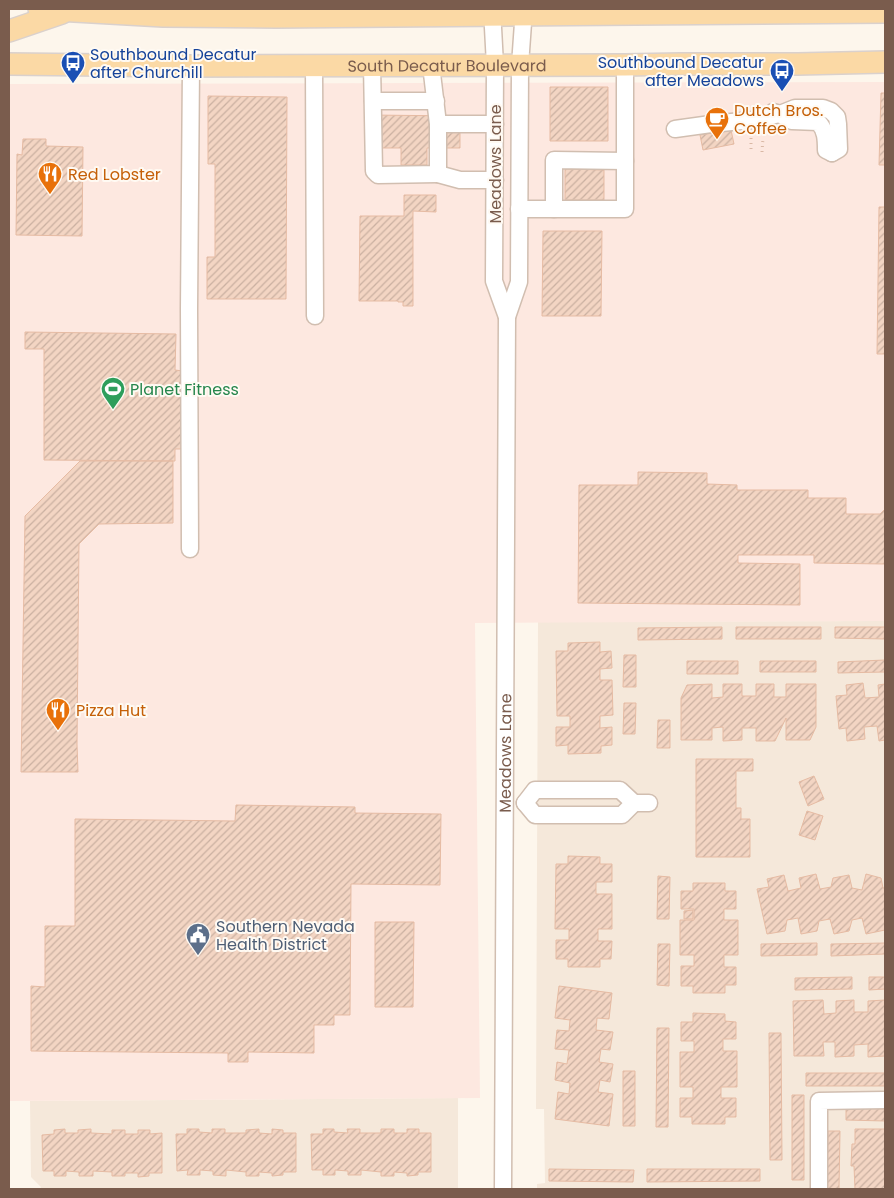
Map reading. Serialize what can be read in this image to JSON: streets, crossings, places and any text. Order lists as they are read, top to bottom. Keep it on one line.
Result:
{"streets":{"main road":["South Decatur Boulevard"],"street":["Meadows Lane"]},"crossings":[["South Decatur Boulevard","Meadows Lane"]],"places":{"bus stop":["Southbound Decatur after Churchill","Southbound Decatur after Meadows"],"cafe":["Dutch Bros. Coffee"],"restaurant":["Red Lobster","Pizza Hut"],"sports":["Planet Fitness"],"public building":["Southern Nevada Health District"]}}
